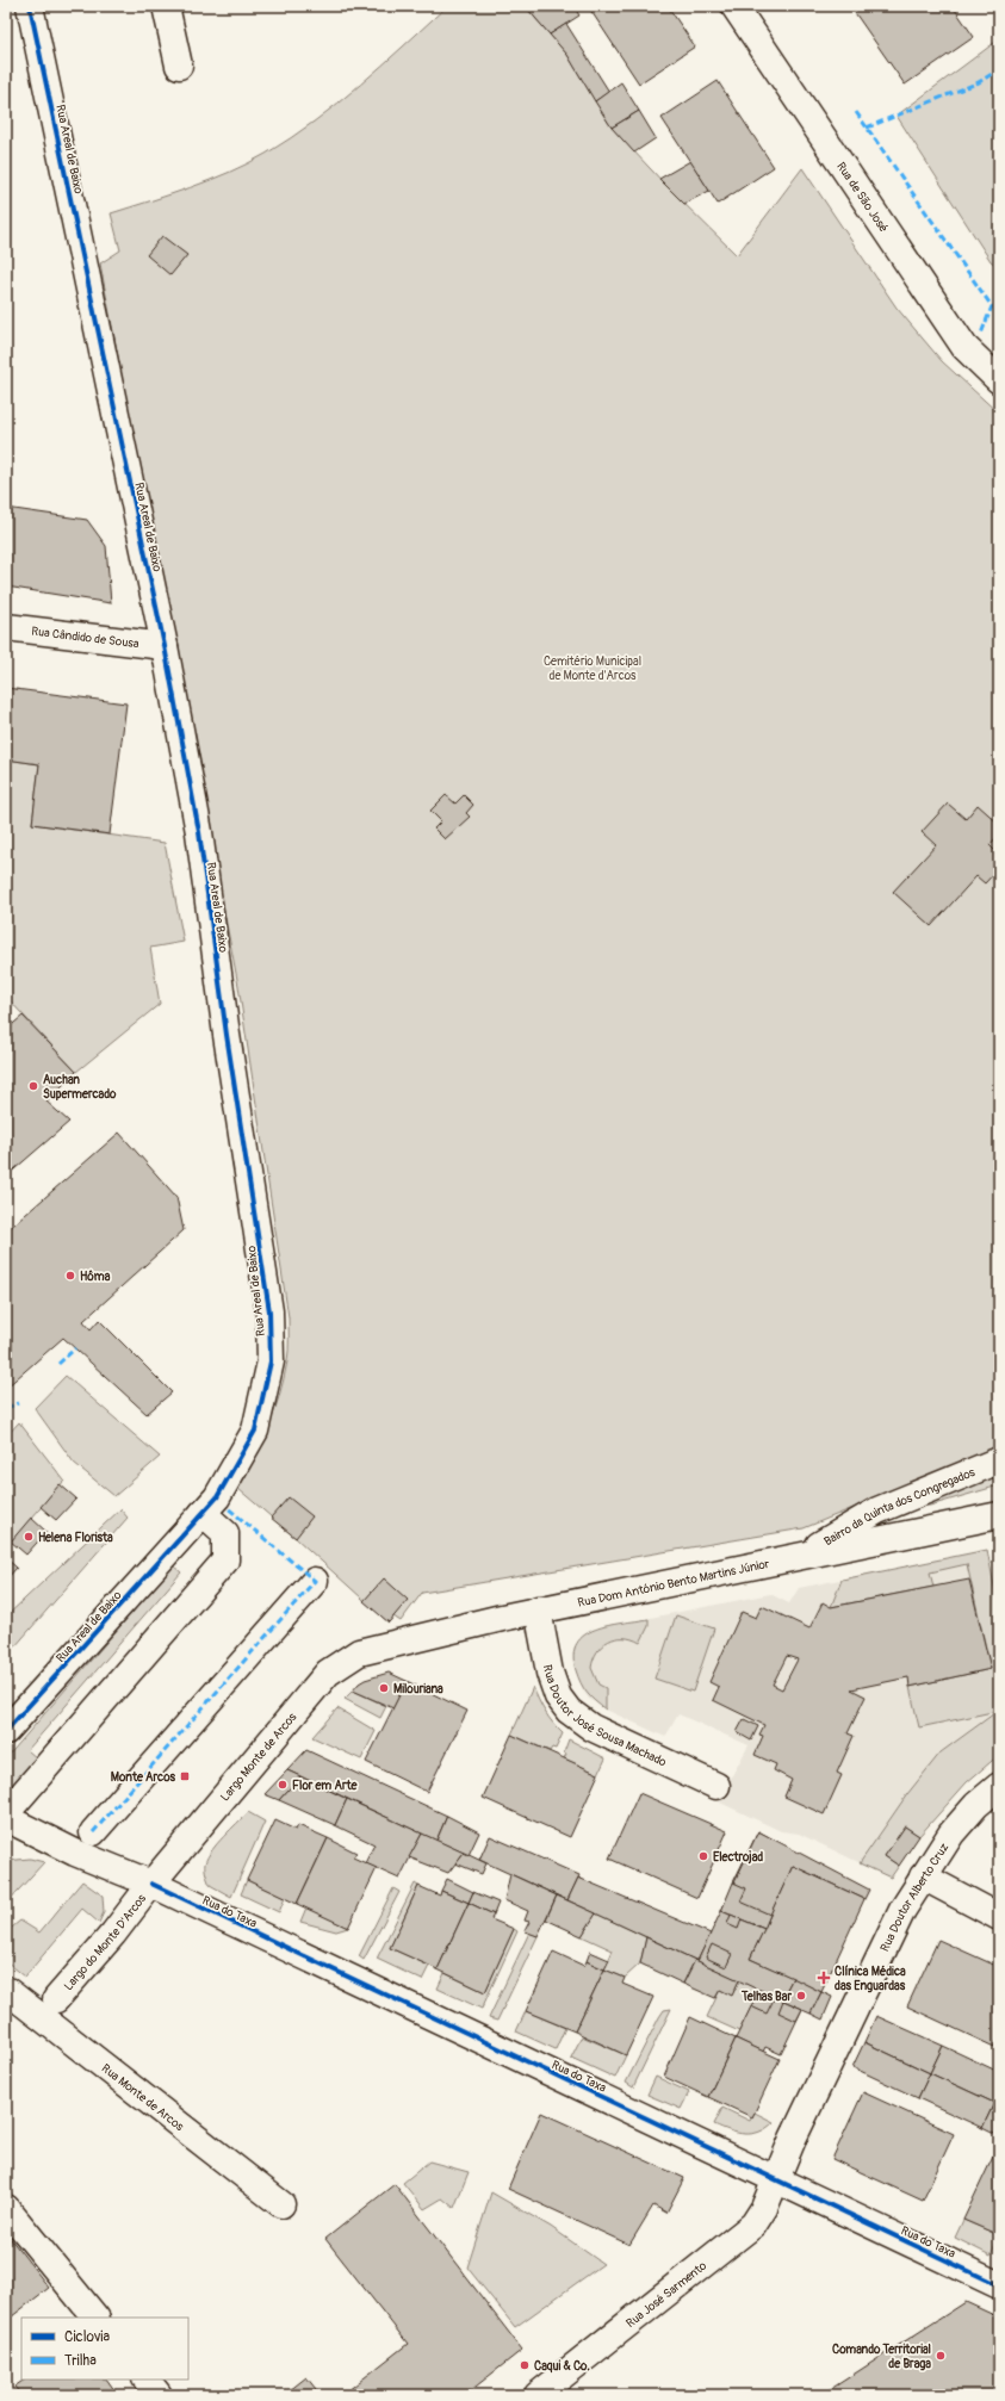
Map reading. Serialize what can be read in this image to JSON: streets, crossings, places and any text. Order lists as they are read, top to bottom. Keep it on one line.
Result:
{"streets":{"street":["Rua Areal de Baixo","Rua de São José","Rua Cândido de Sousa","Bairro da Quinta dos Congregados","Rua Dom António Bento Martins Júnior","Rua Doutor José Sousa Machado","Largo Monte de Arcos","Rua Doutor Alberto Cruz","Rua do Taxa","Largo do Monte D'Arcos","Rua Monte de Arcos","Rua José Sarmento"]},"crossings":[["Rua Areal de Baixo","Rua Cândido de Sousa"],["Bairro da Quinta dos Congregados","Rua Dom António Bento Martins Júnior"],["Rua Dom António Bento Martins Júnior","Rua Doutor José Sousa Machado"],["Rua Dom António Bento Martins Júnior","Largo Monte de Arcos"],["Largo Monte de Arcos","Largo do Monte D'Arcos"],["Rua Doutor Alberto Cruz","Rua do Taxa"],["Rua Doutor Alberto Cruz","Rua José Sarmento"],["Rua do Taxa","Largo do Monte D'Arcos"],["Rua do Taxa","Rua José Sarmento"]],"parks":["Cemitério Municipal de Monte d'Arcos"],"places":{"other":["Auchan Supermercado","Hôma","Helena Florista","Milouriana","Flor em Arte","Electrojad","Telhas Bar","Comando Territorial de Braga","Caqui & Co."],"transit":["Monte Arcos"],"health":["Clínica Médica das Enguardas"]},"legend":["Ciclovia","Trilha"]}
